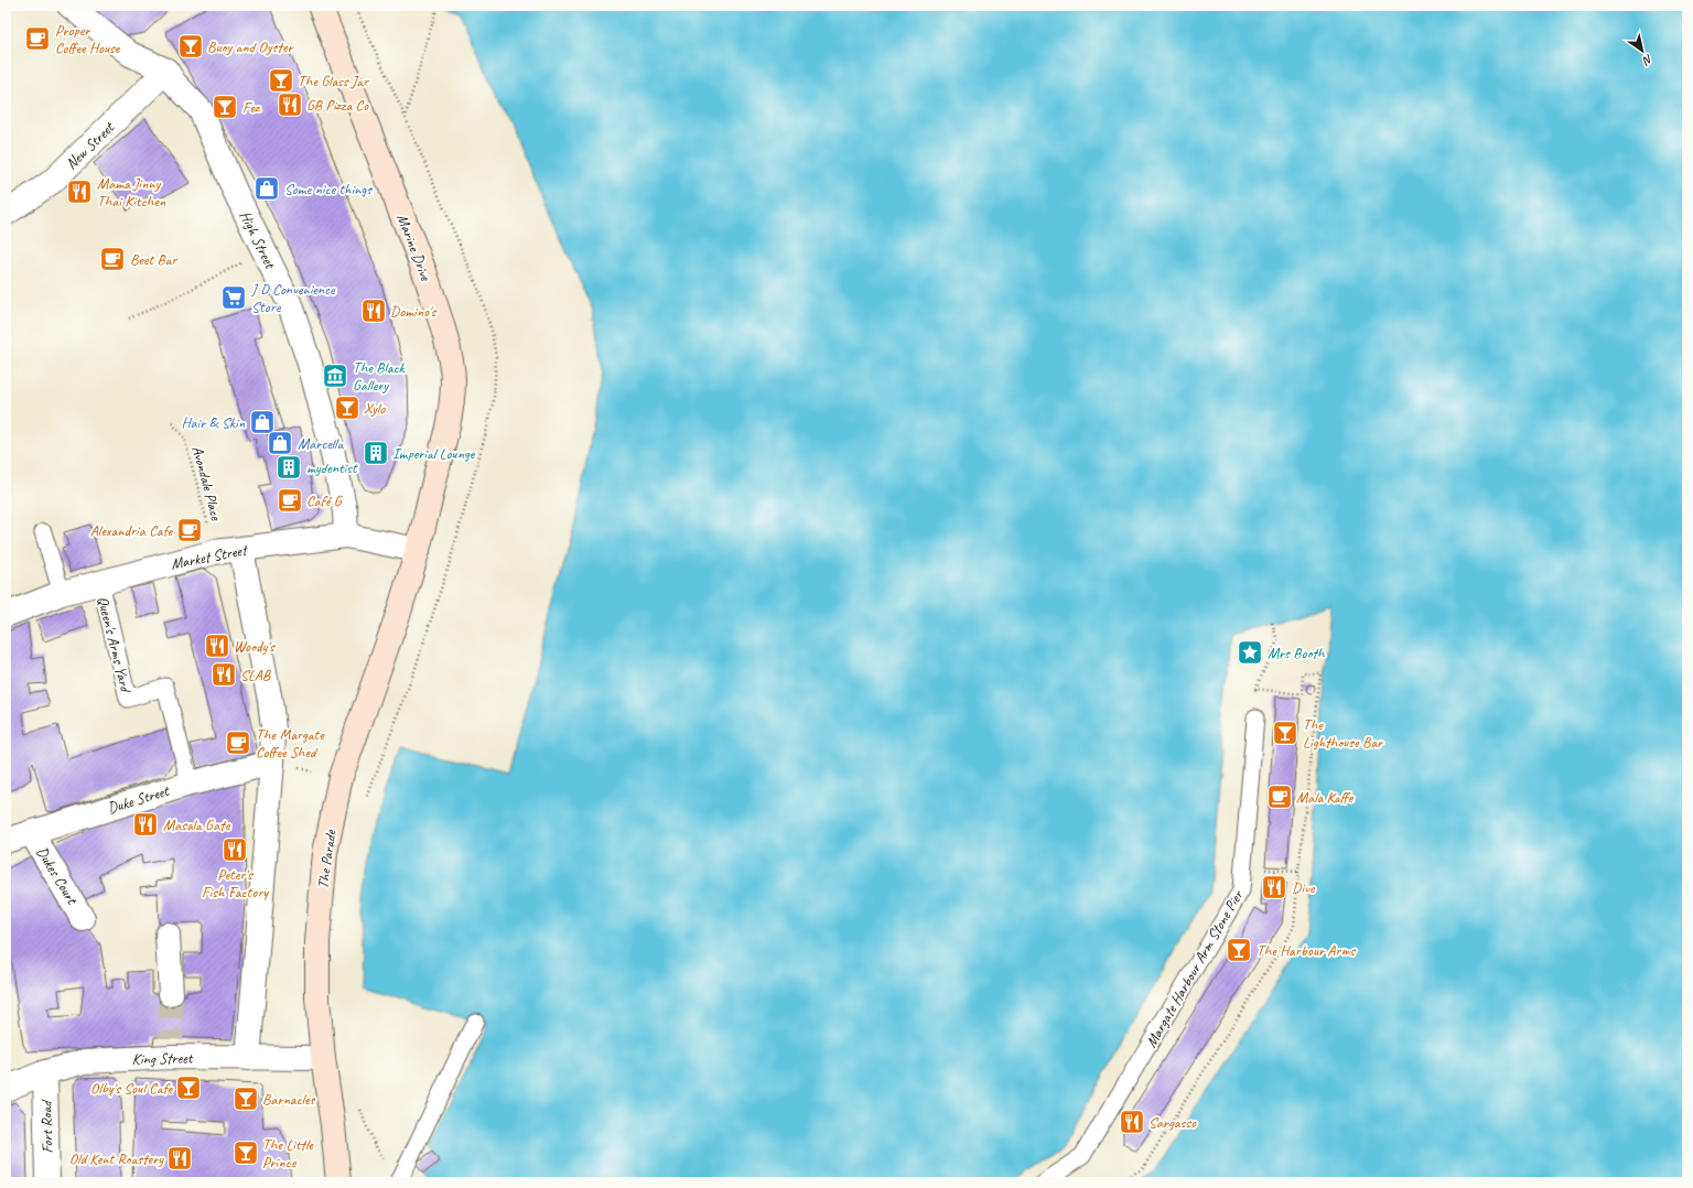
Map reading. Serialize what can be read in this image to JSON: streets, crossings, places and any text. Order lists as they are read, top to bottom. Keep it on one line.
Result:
{"streets":{"main road":["Marine Drive","The Parade"],"street":["New Street","High Street","Market Street","Duke Street","Dukes Court","King Street","Fort Road"],"lane":["Queen's Arms Yard","Margate Harbour Arm Stone Pier"],"path":["Avondale Place"]},"crossings":[["New Street","High Street"],["High Street","Market Street"],["Marine Drive","Market Street"],["Marine Drive","The Parade"],["Avondale Place","Market Street"],["Market Street","Queen's Arms Yard"],["Market Street","The Parade"],["Queen's Arms Yard","Duke Street"],["Duke Street","Dukes Court"],["The Parade","King Street"],["King Street","Fort Road"]],"places":{"cafe":["Proper Coffee House","Beet Bar","Café G","Alexandria Cafe","The Margate Coffee Shed","Mala Kaffe"],"bar":["Buoy and Oyster","The Glass Jar","Fez","Xylo","The Lighthouse Bar","The Harbour Arms","Olby's Soul Cafe","Barnacles","The Little Prince"],"restaurant":["GB Pizza Co","Mama Jinny Thai Kitchen","Domino's","Woody's","SLAB","Masala Gate","Peter's Fish Factory","Dive","Sargasso","Old Kent Roastery"],"shop":["Some nice things","Hair & Skin","Marcella"],"supermarket":["J D Convenience Store"],"museum":["The Black Gallery"],"building":["Imperial Lounge","mydentist"],"place":["Mrs Booth"]},"north":"bottom right"}
